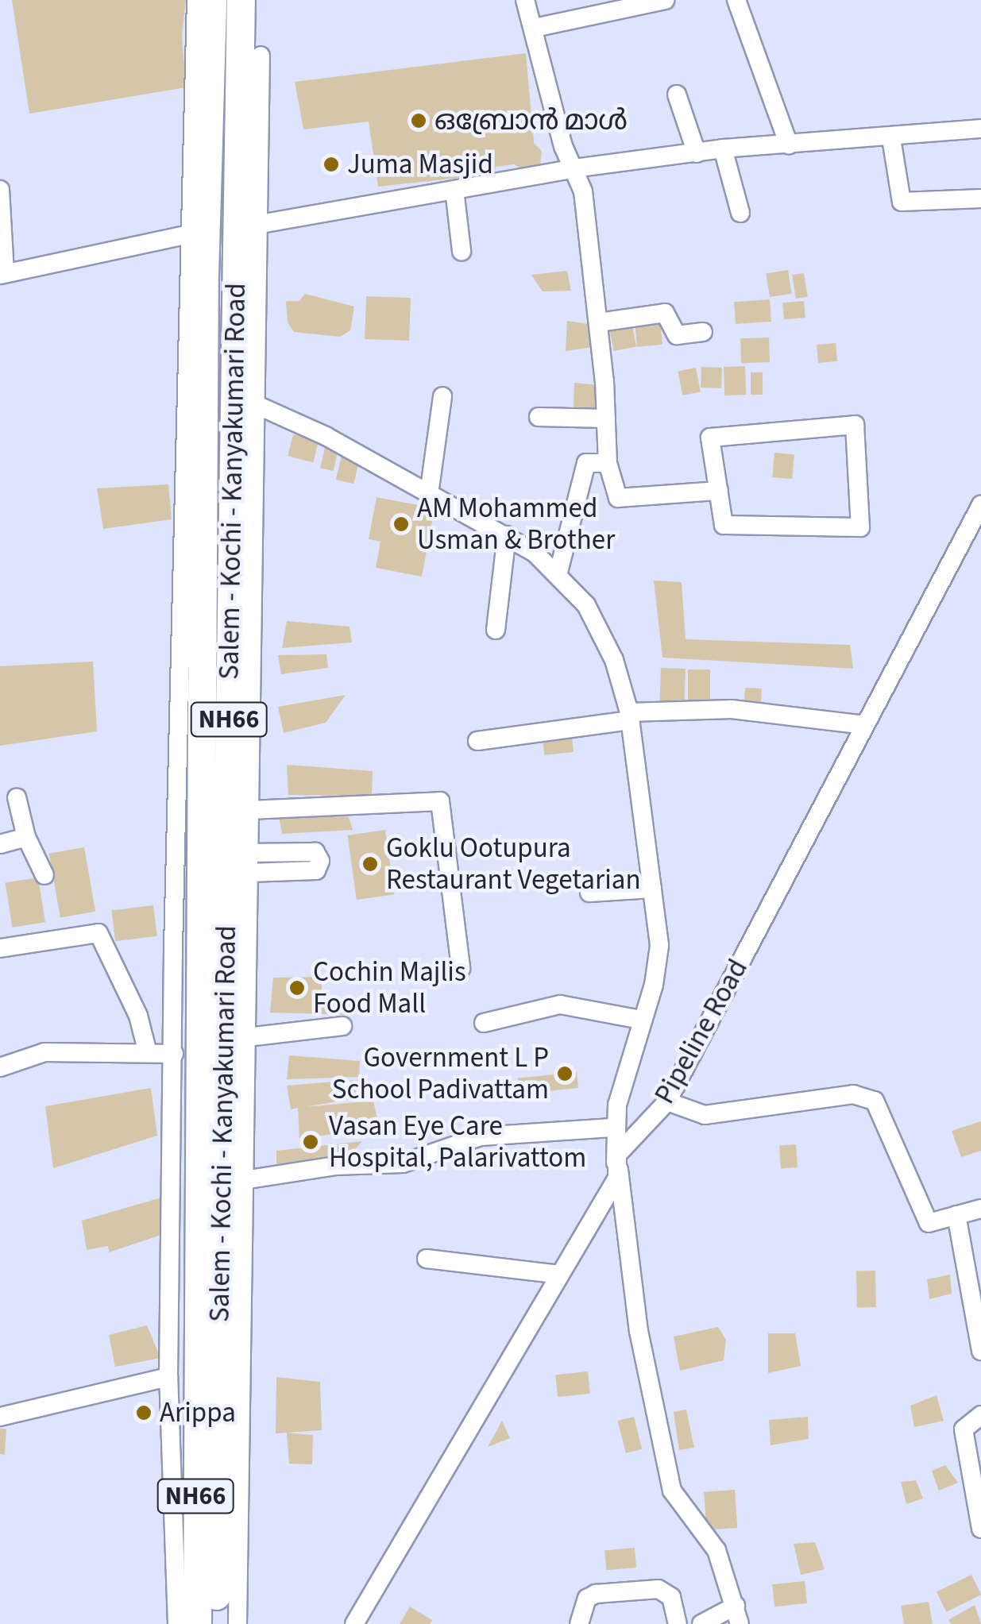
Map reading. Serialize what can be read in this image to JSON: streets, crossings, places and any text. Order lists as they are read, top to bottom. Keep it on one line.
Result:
{"streets":{"highway":["Salem - Kochi - Kanyakumari Road","NH66"],"street":["Pipeline Road"]},"places":["ഒബ്രോൻ മാൾ","Juma Masjid","AM Mohammed Usman & Brother","Goklu Ootupura Restaurant Vegetarian","Cochin Majlis Food Mall","Government L P School Padivattam","Vasan Eye Care Hospital, Palarivattom","Arippa"]}
